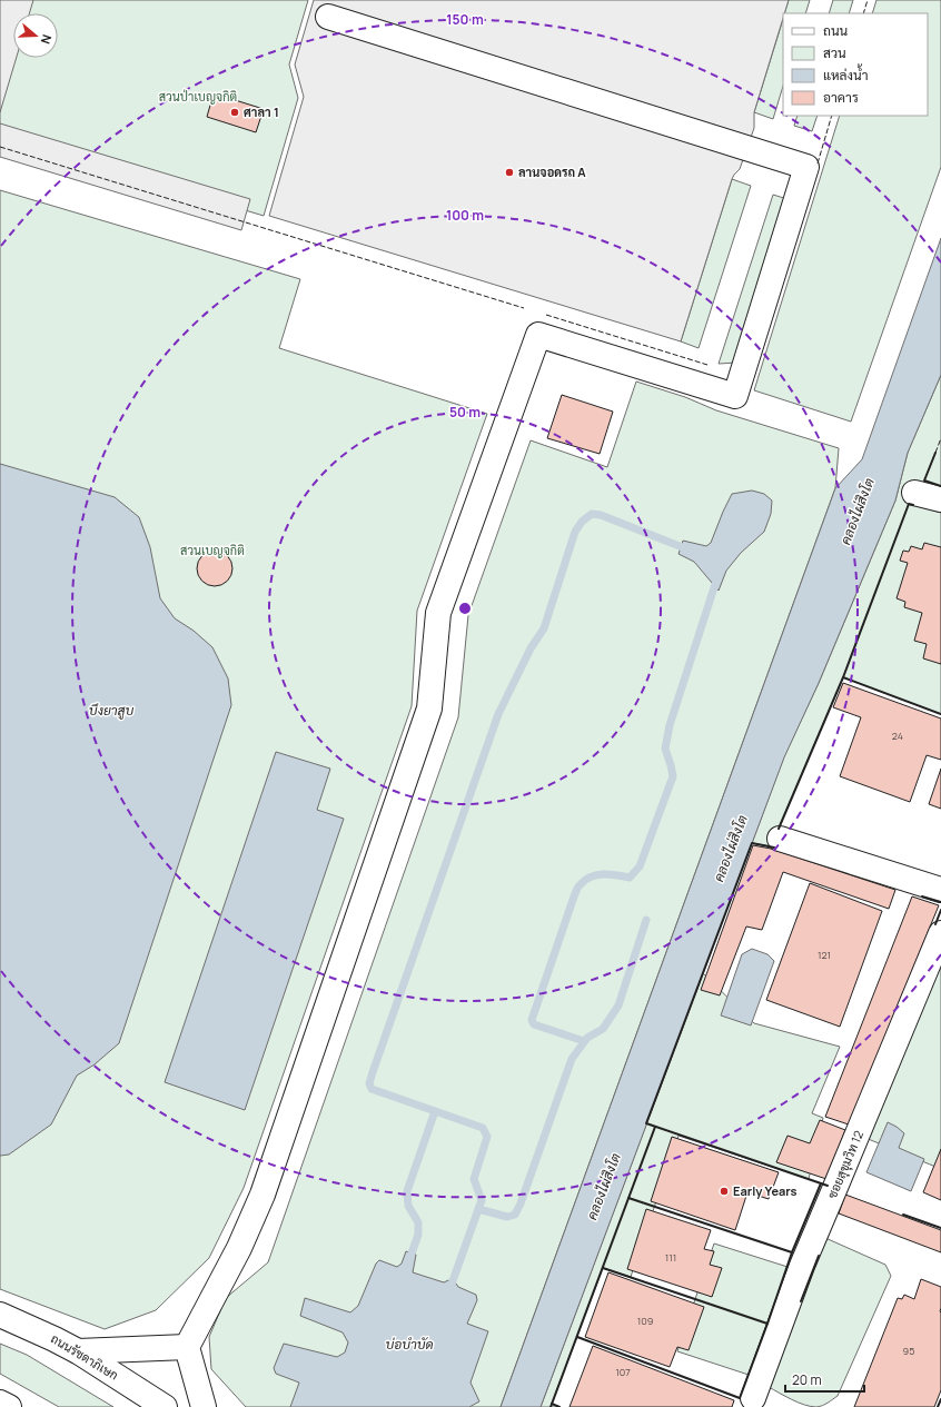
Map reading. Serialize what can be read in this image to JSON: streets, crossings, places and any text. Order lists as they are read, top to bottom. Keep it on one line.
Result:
{"streets":{"street":["ซอยสุขุมวิท 12","ถนนรัชดาภิเษก"]},"water":["คลองไผ่สิงโต","บึงยาสูบ","บ่อบำบัด"],"parks":["สวนป่าเบญจกิติ","สวนเบญจกิติ"],"places":["ศาลา 1","ลานจอดรถ A","Early Years"],"house_numbers":["24","121","111","109","95","107"],"legend":["ถนน","สวน","แหล่งน้ำ","อาคาร"],"scale_bar":"20 m","north":"right","rings":["150 m","100 m","50 m"]}
